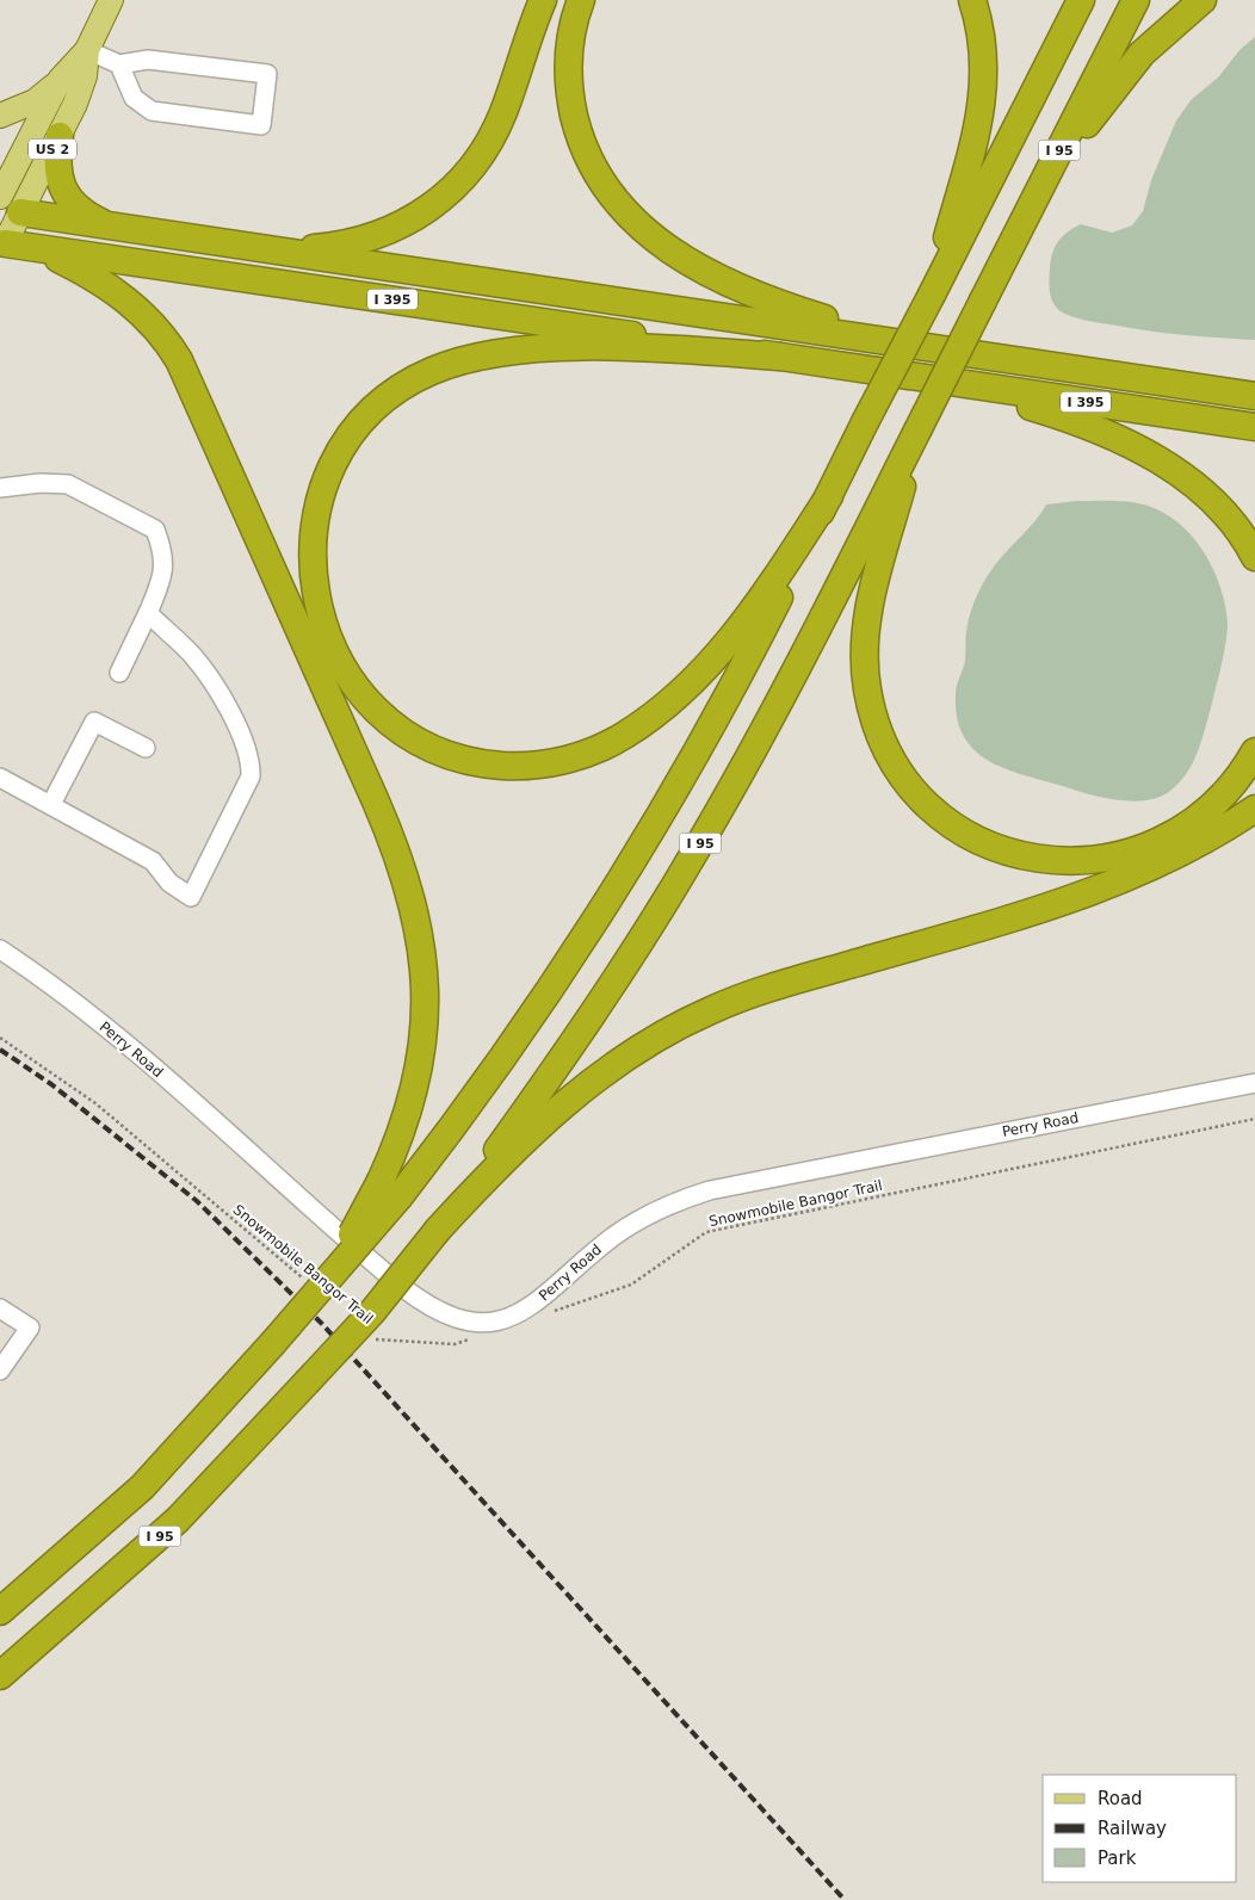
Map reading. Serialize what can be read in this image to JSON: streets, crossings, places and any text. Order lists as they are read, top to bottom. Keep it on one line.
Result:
{"streets":{"highway":["I 95","I 395"],"main road":["US 2"],"street":["Perry Road"],"path":["Snowmobile Bangor Trail"]},"crossings":[["US 2","I 395"]],"legend":["Road","Railway","Park"]}
